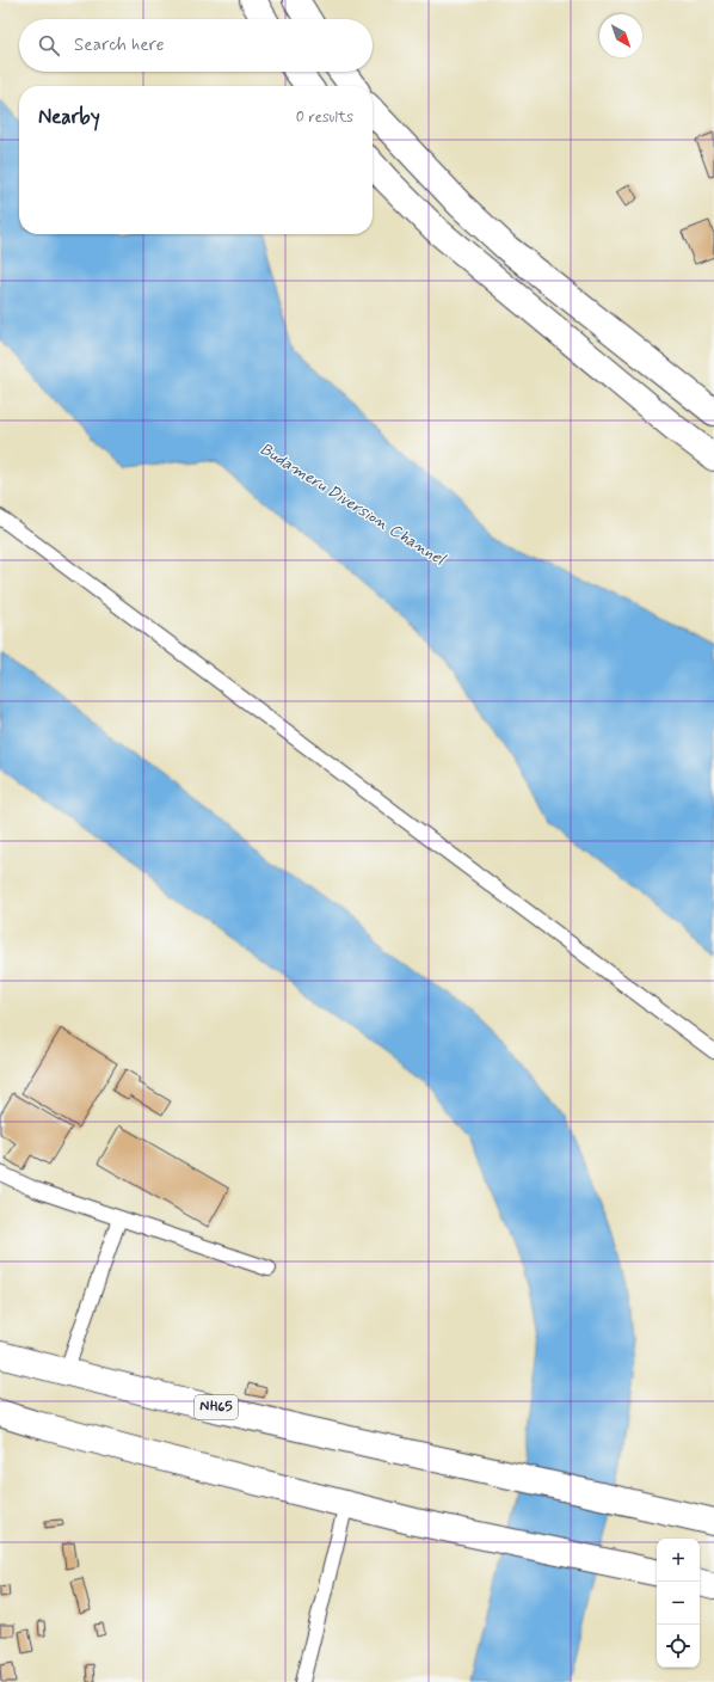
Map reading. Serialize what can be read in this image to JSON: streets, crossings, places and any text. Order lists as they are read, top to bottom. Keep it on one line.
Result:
{"streets":{"main road":["NH65"]},"water":["Budameru Diversion Channel"],"north":"bottom right","page":{"search":"Search here","heading":["Nearby","0 results"],"map_buttons":["+","−"]}}
